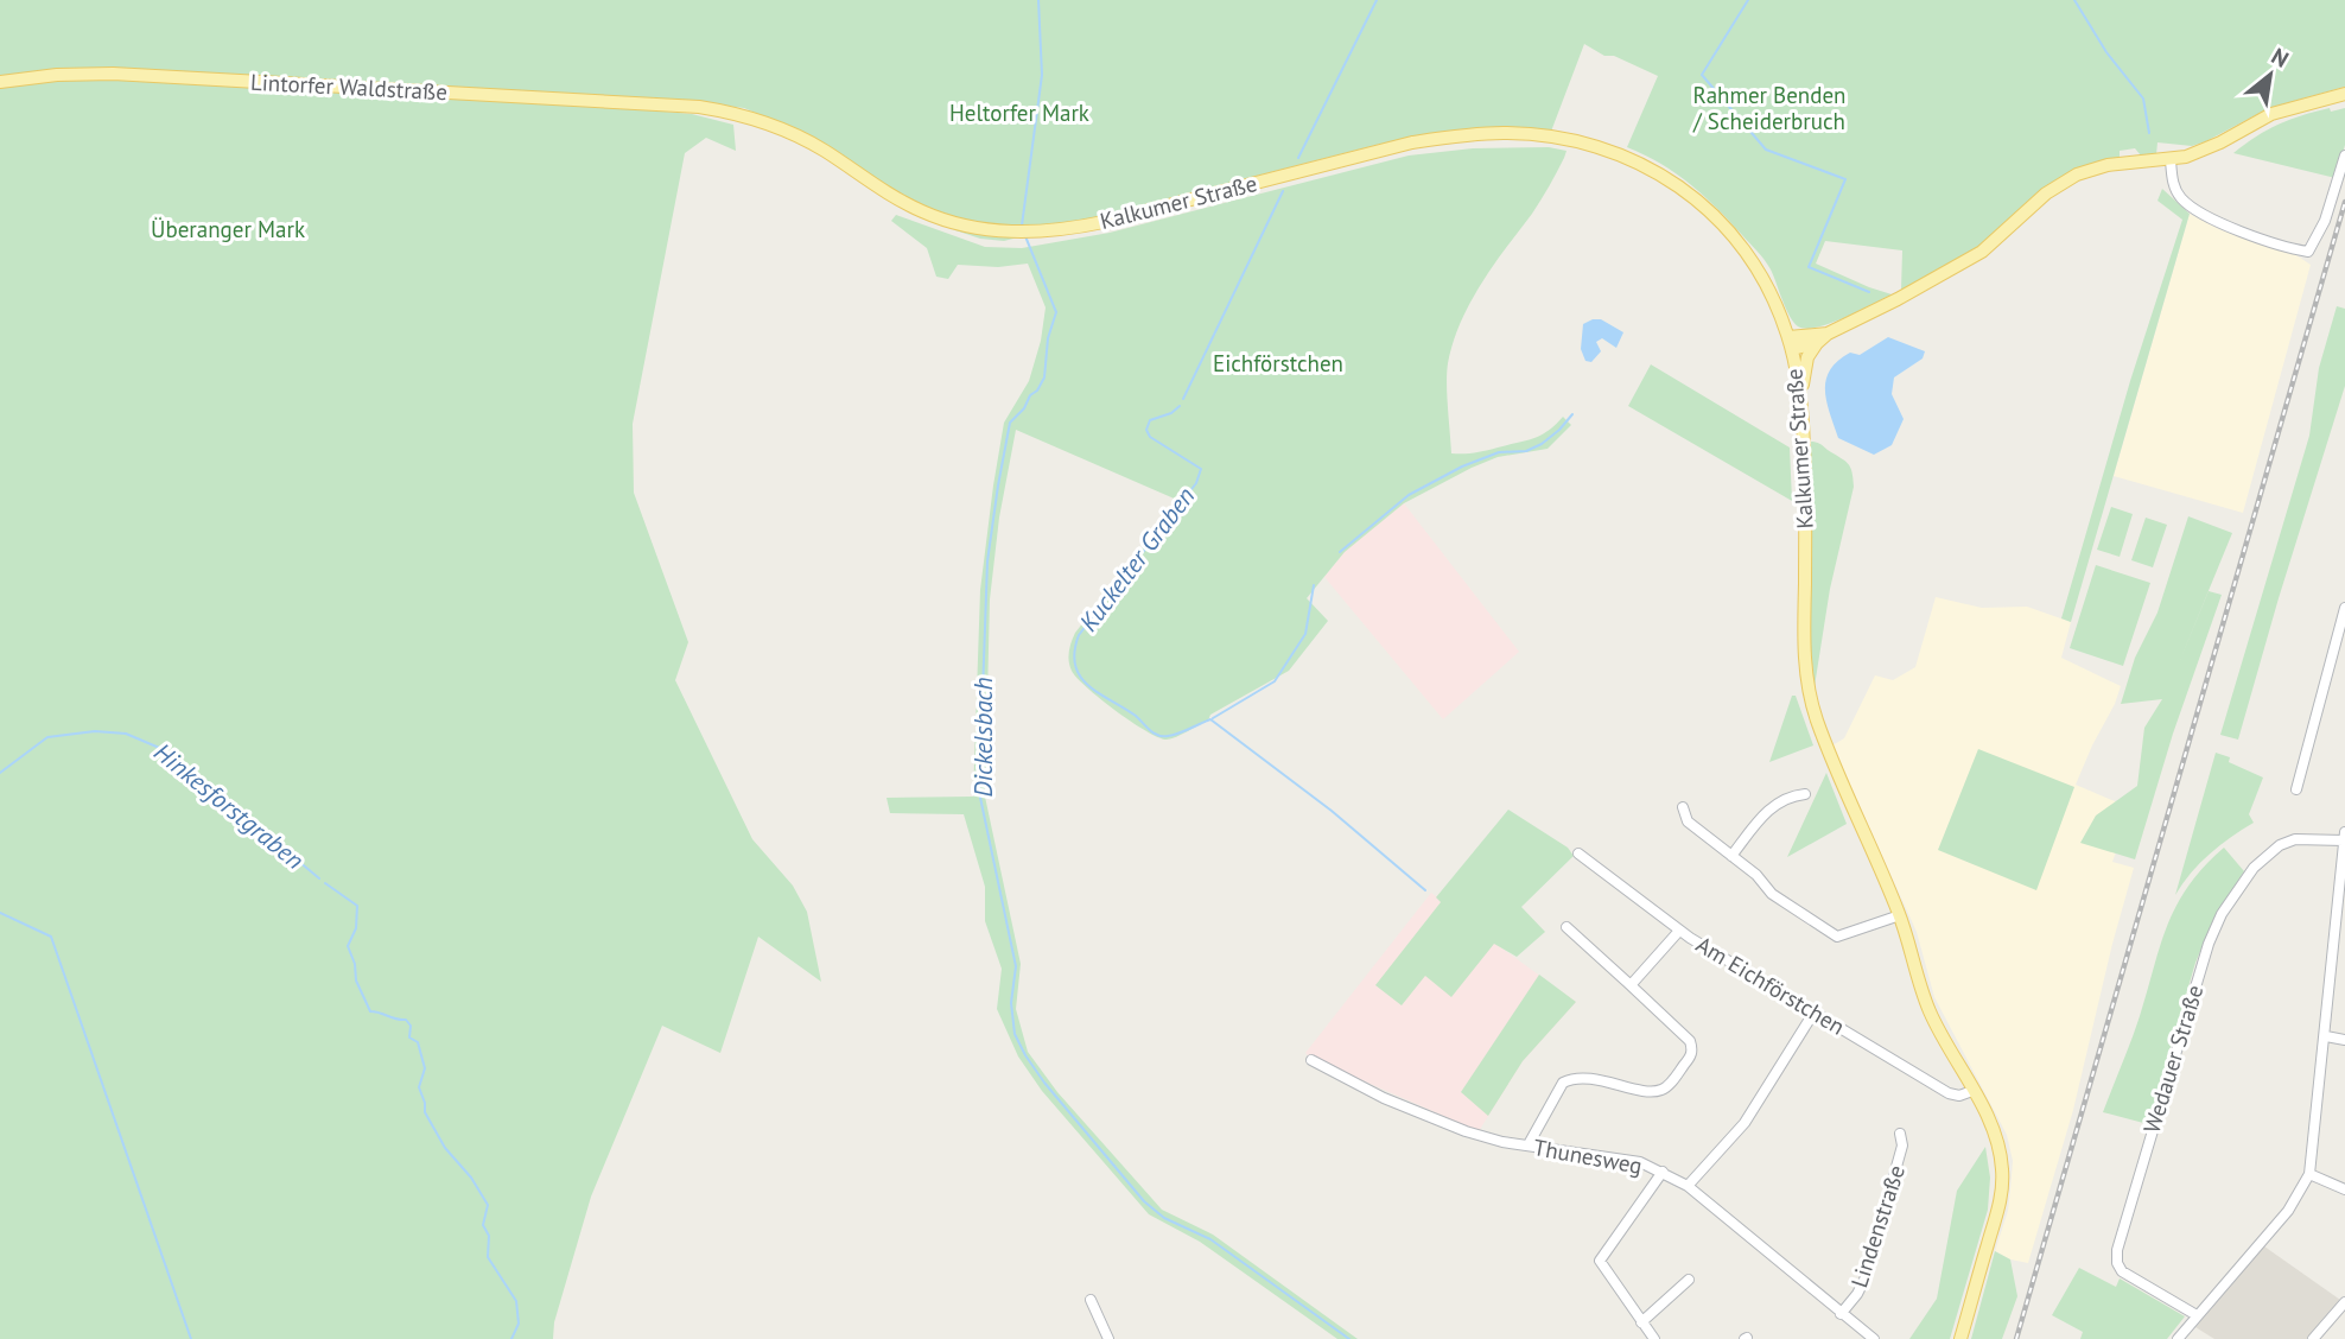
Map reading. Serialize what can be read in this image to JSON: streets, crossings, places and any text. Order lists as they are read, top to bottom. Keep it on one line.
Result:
{"streets":{"main road":["Lintorfer Waldstraße","Kalkumer Straße"],"street":["Am Eichförstchen","Wedauer Straße","Thunesweg","Lindenstraße"]},"crossings":[["Lintorfer Waldstraße","Kalkumer Straße"],["Kalkumer Straße","Am Eichförstchen"],["Thunesweg","Lindenstraße"]],"water":["Kuckelter Graben","Dickelsbach","Hinkesforstgraben"],"parks":["Rahmer Benden / Scheiderbruch","Heltorfer Mark","Überanger Mark","Eichförstchen"],"north":"top right"}
